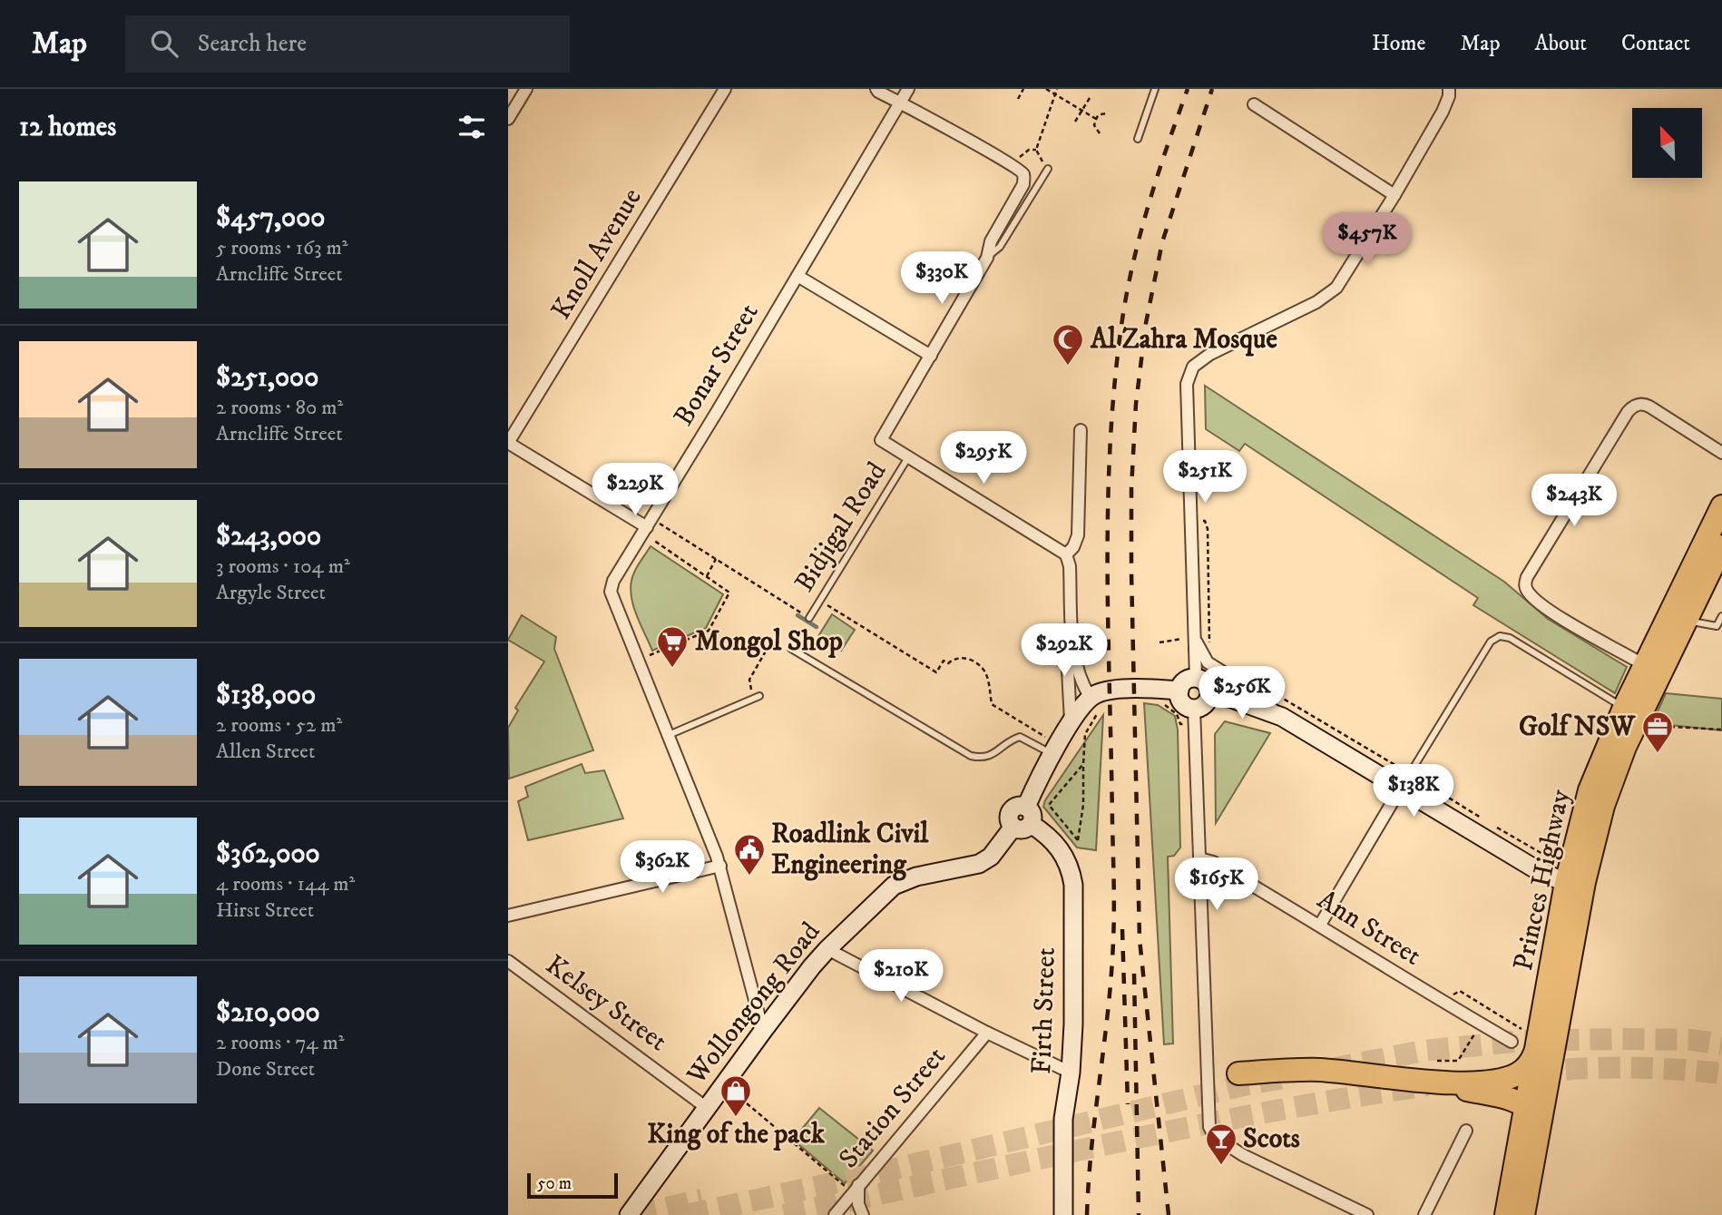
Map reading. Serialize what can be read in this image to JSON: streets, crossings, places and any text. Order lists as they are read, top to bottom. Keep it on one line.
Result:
{"streets":{"highway":["Princes Highway"],"street":["Knoll Avenue","Bonar Street","Ann Street","Kelsey Street","Wollongong Road","Firth Street","Station Street"],"lane":["Bidjigal Road"]},"crossings":[["Knoll Avenue","Bonar Street"],["Bonar Street","Wollongong Road"],["Kelsey Street","Wollongong Road"],["Wollongong Road","Firth Street"]],"places":{"mosque":["Al Zahra Mosque"],"supermarket":["Mongol Shop"],"office":["Golf NSW"],"public building":["Roadlink Civil Engineering"],"shop":["King of the pack"],"bar":["Scots"]},"scale_bar":"50 m","north":"top left","page":{"header":"Map","search":"Search here","nav":["Home","Map","About","Contact"],"heading":"12 homes","list":[{"name":"$457,000","note":"5 rooms · 163 m² · Arncliffe Street"},{"name":"$251,000","note":"2 rooms · 80 m² · Arncliffe Street"},{"name":"$243,000","note":"3 rooms · 104 m² · Argyle Street"},{"name":"$138,000","note":"2 rooms · 52 m² · Allen Street"},{"name":"$362,000","note":"4 rooms · 144 m² · Hirst Street"},{"name":"$210,000","note":"2 rooms · 74 m² · Done Street"}],"price":["$457K","$330K","$295K","$251K","$229K","$243K","$292K","$256K","$138K","$362K","$165K","$210K"],"scale":"50 m"}}
